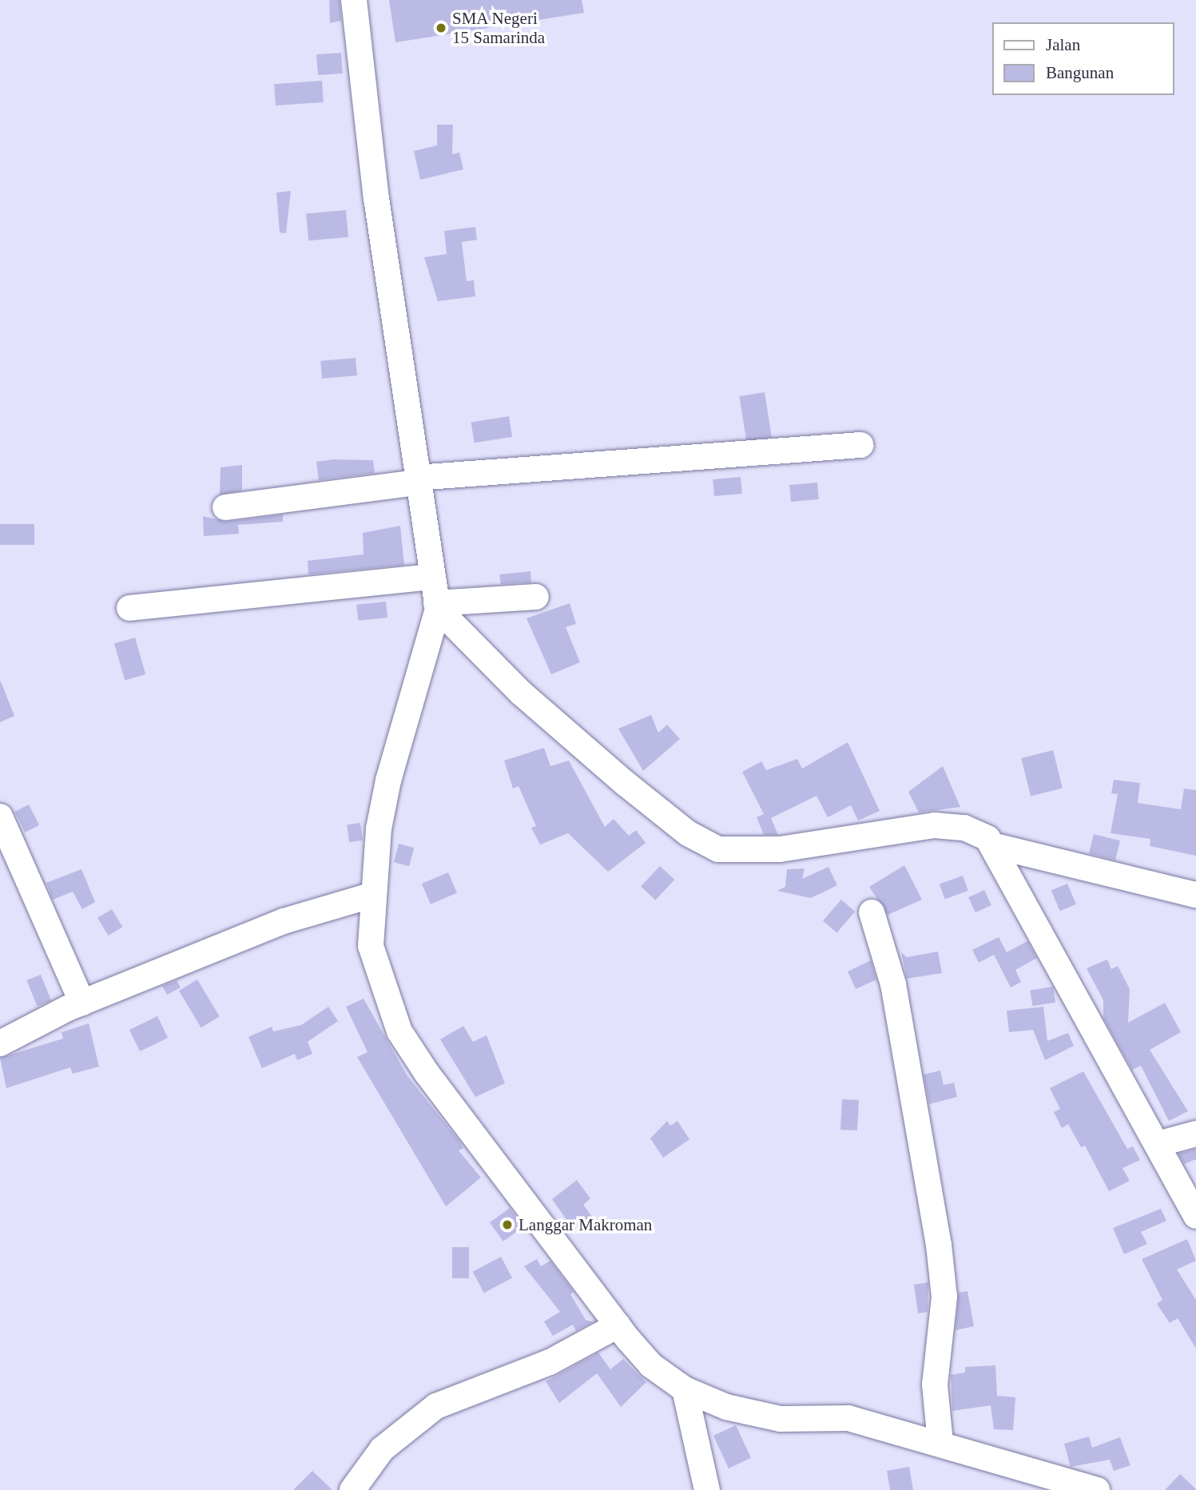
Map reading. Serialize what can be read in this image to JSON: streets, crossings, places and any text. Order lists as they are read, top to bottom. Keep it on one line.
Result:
{"places":["SMA Negeri 15 Samarinda","Langgar Makroman"],"legend":["Jalan","Bangunan"]}
